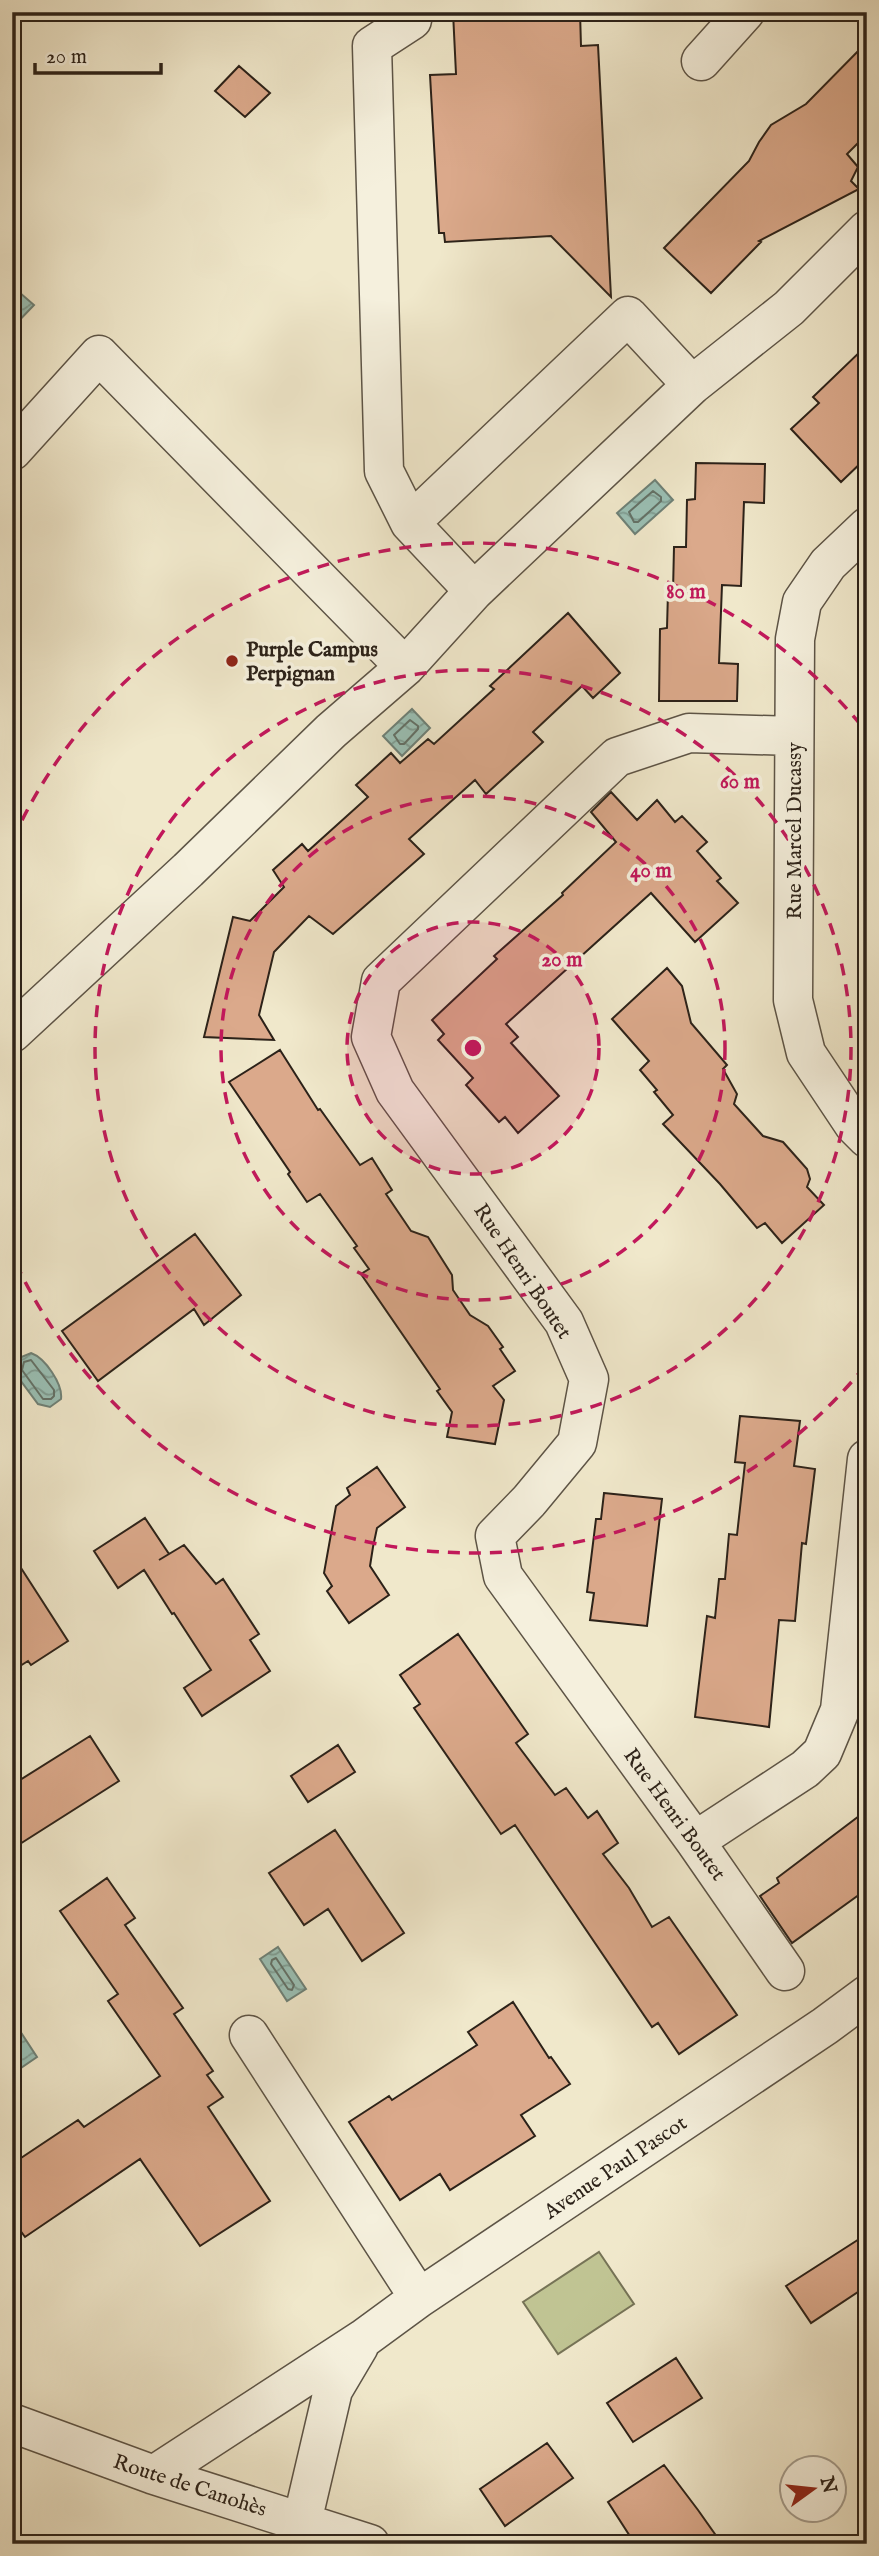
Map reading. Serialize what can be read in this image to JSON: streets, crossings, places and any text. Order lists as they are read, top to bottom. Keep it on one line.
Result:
{"streets":{"street":["Rue Marcel Ducassy","Rue Henri Boutet","Avenue Paul Pascot","Route de Canohès"]},"crossings":[["Rue Marcel Ducassy","Rue Henri Boutet"],["Avenue Paul Pascot","Route de Canohès"]],"places":["Purple Campus Perpignan"],"scale_bar":"20 m","north":"right","rings":["80 m","60 m","40 m","20 m"]}
